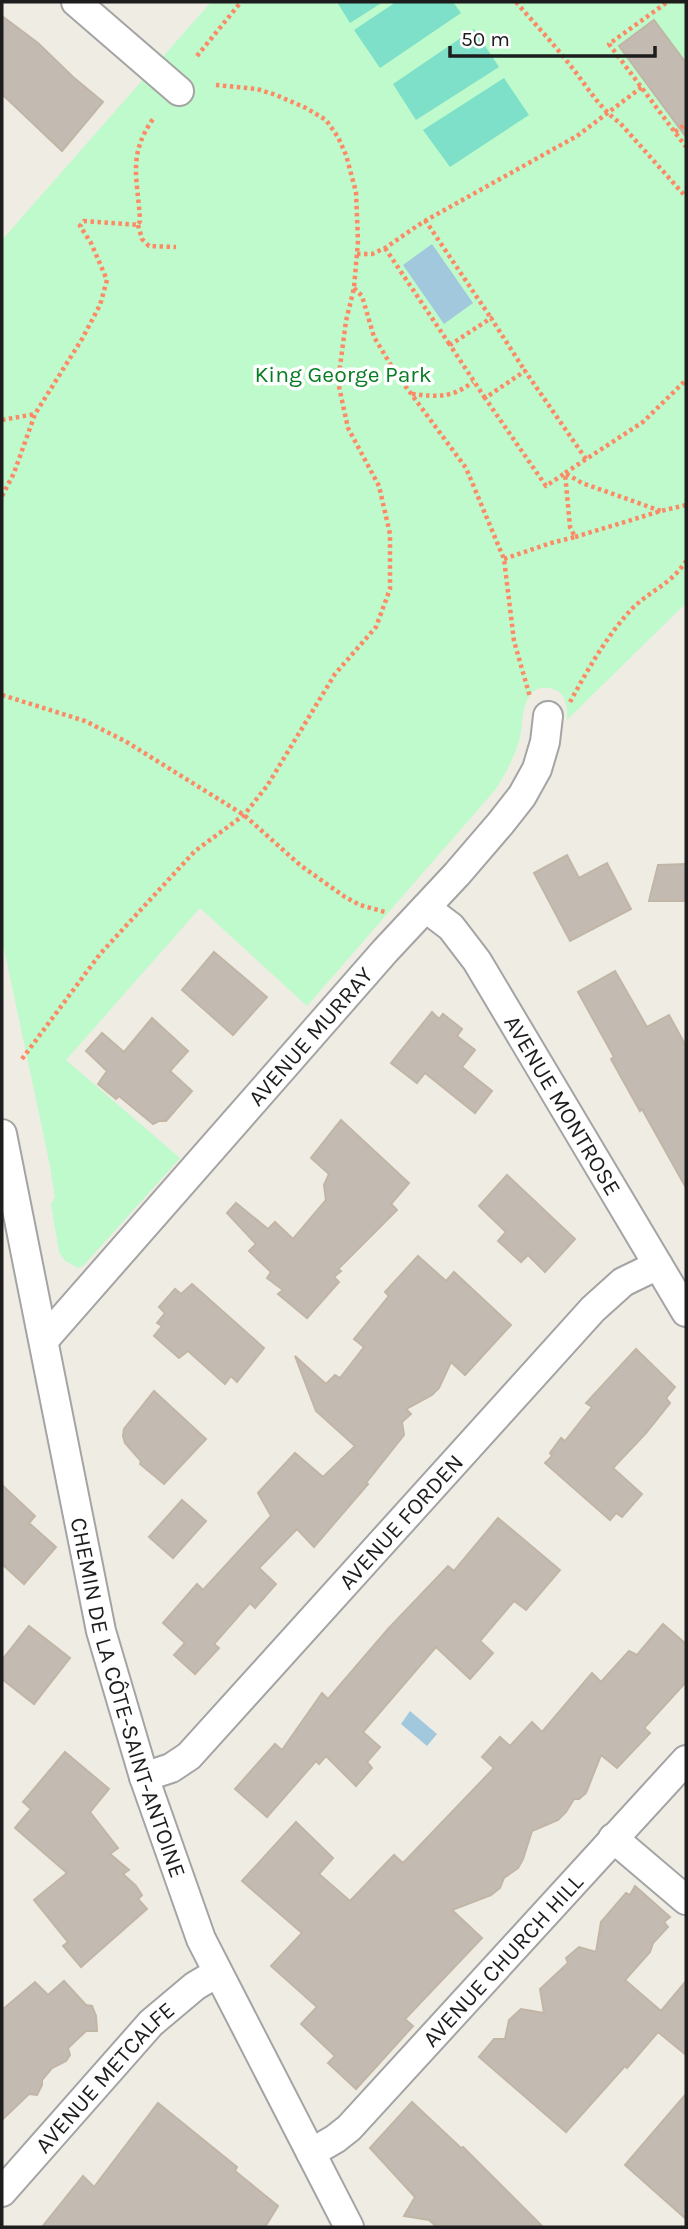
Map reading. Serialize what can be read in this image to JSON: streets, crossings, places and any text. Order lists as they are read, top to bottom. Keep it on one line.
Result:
{"streets":{"street":["AVENUE MURRAY","AVENUE MONTROSE","AVENUE FORDEN","CHEMIN DE LA CÔTE-SAINT-ANTOINE","AVENUE CHURCH HILL","AVENUE METCALFE"]},"crossings":[["AVENUE MURRAY","AVENUE MONTROSE"],["AVENUE MURRAY","CHEMIN DE LA CÔTE-SAINT-ANTOINE"],["AVENUE MONTROSE","AVENUE FORDEN"],["AVENUE FORDEN","CHEMIN DE LA CÔTE-SAINT-ANTOINE"],["CHEMIN DE LA CÔTE-SAINT-ANTOINE","AVENUE CHURCH HILL"],["CHEMIN DE LA CÔTE-SAINT-ANTOINE","AVENUE METCALFE"]],"parks":["King George Park"],"scale_bar":"50 m"}
